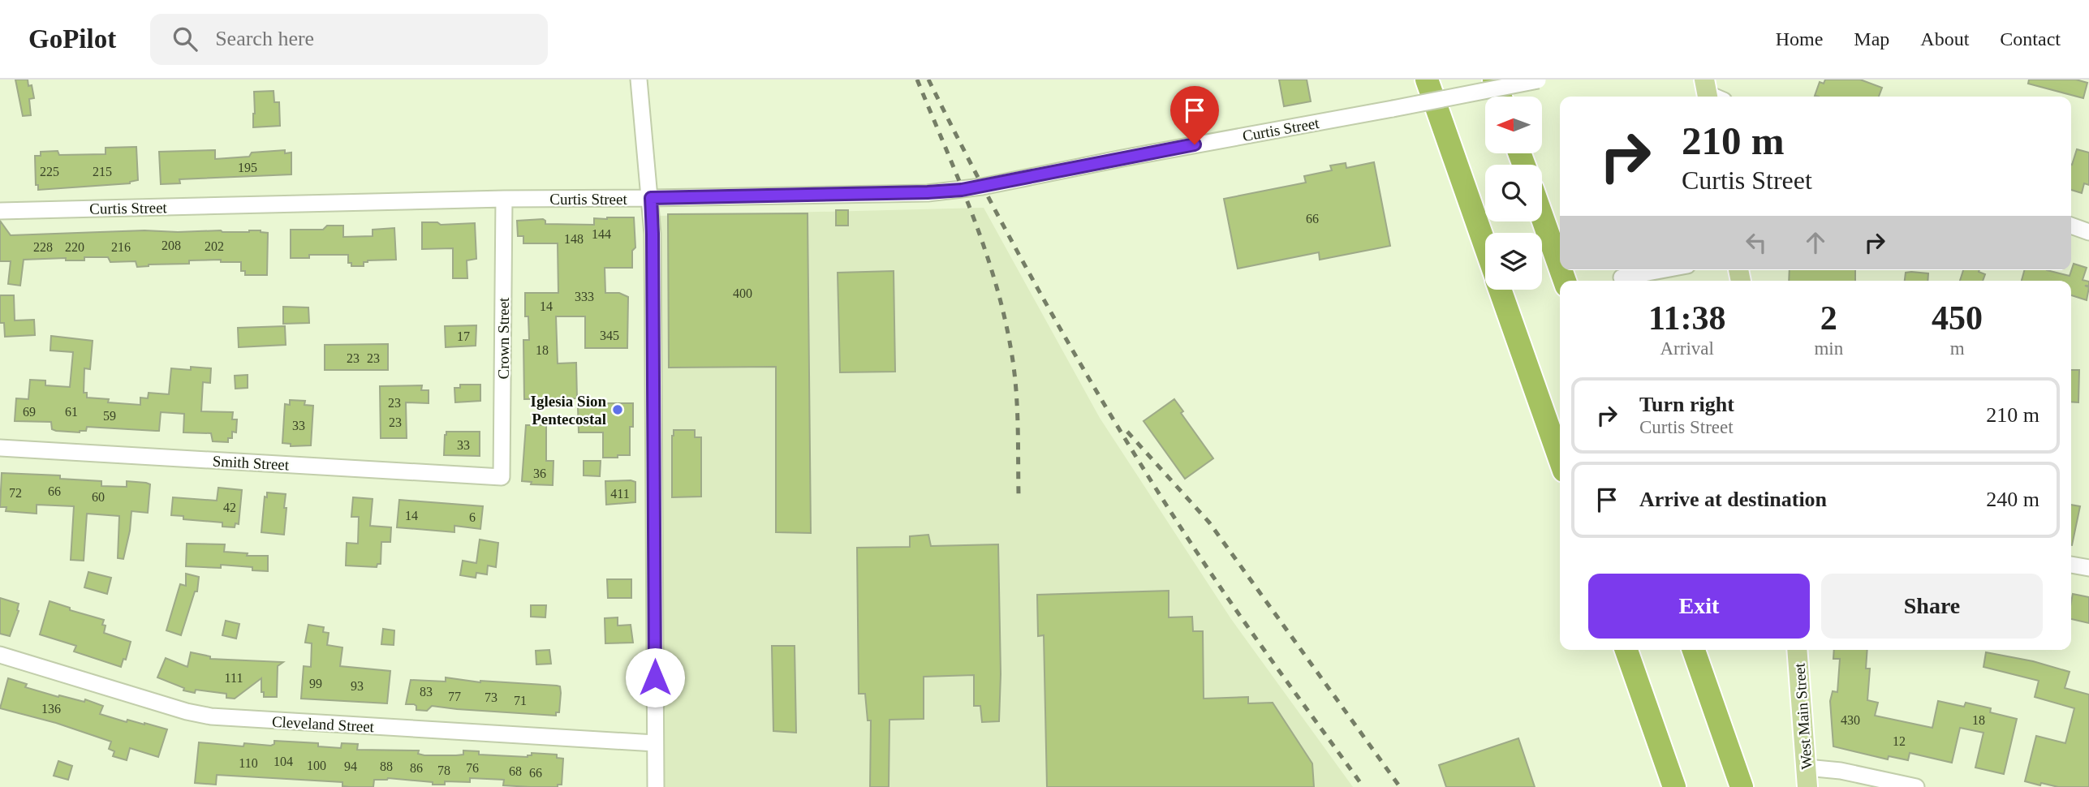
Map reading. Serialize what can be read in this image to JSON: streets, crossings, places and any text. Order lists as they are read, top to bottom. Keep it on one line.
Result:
{"streets":{"main road":["West Main Street"],"street":["Curtis Street","Crown Street","Smith Street","Cleveland Street"]},"crossings":[["Curtis Street","Crown Street"],["Crown Street","Smith Street"]],"places":["Iglesia Sion Pentecostal"],"house_numbers":["195","225","215","66","144","148","208","202","228","220","216","400","333","14","345","17","18","23","23","23","69","61","59","23","33","33","36","66","72","411","60","42","14","6","111","99","93","83","77","73","71","136","430","18","12","104","110","100","94","88","86","76","78","68","66"],"north":"left","page":{"header":"GoPilot","search":"Search here","nav":["Home","Map","About","Contact"],"turn":["210 m","Curtis Street"],"eta":["11:38","Arrival","2","min","450","m"],"list":[{"name":"Turn right","note":"Curtis Street","value":"210 m"},{"name":"Arrive at destination","value":"240 m"}],"buttons":["Exit","Share"]}}
